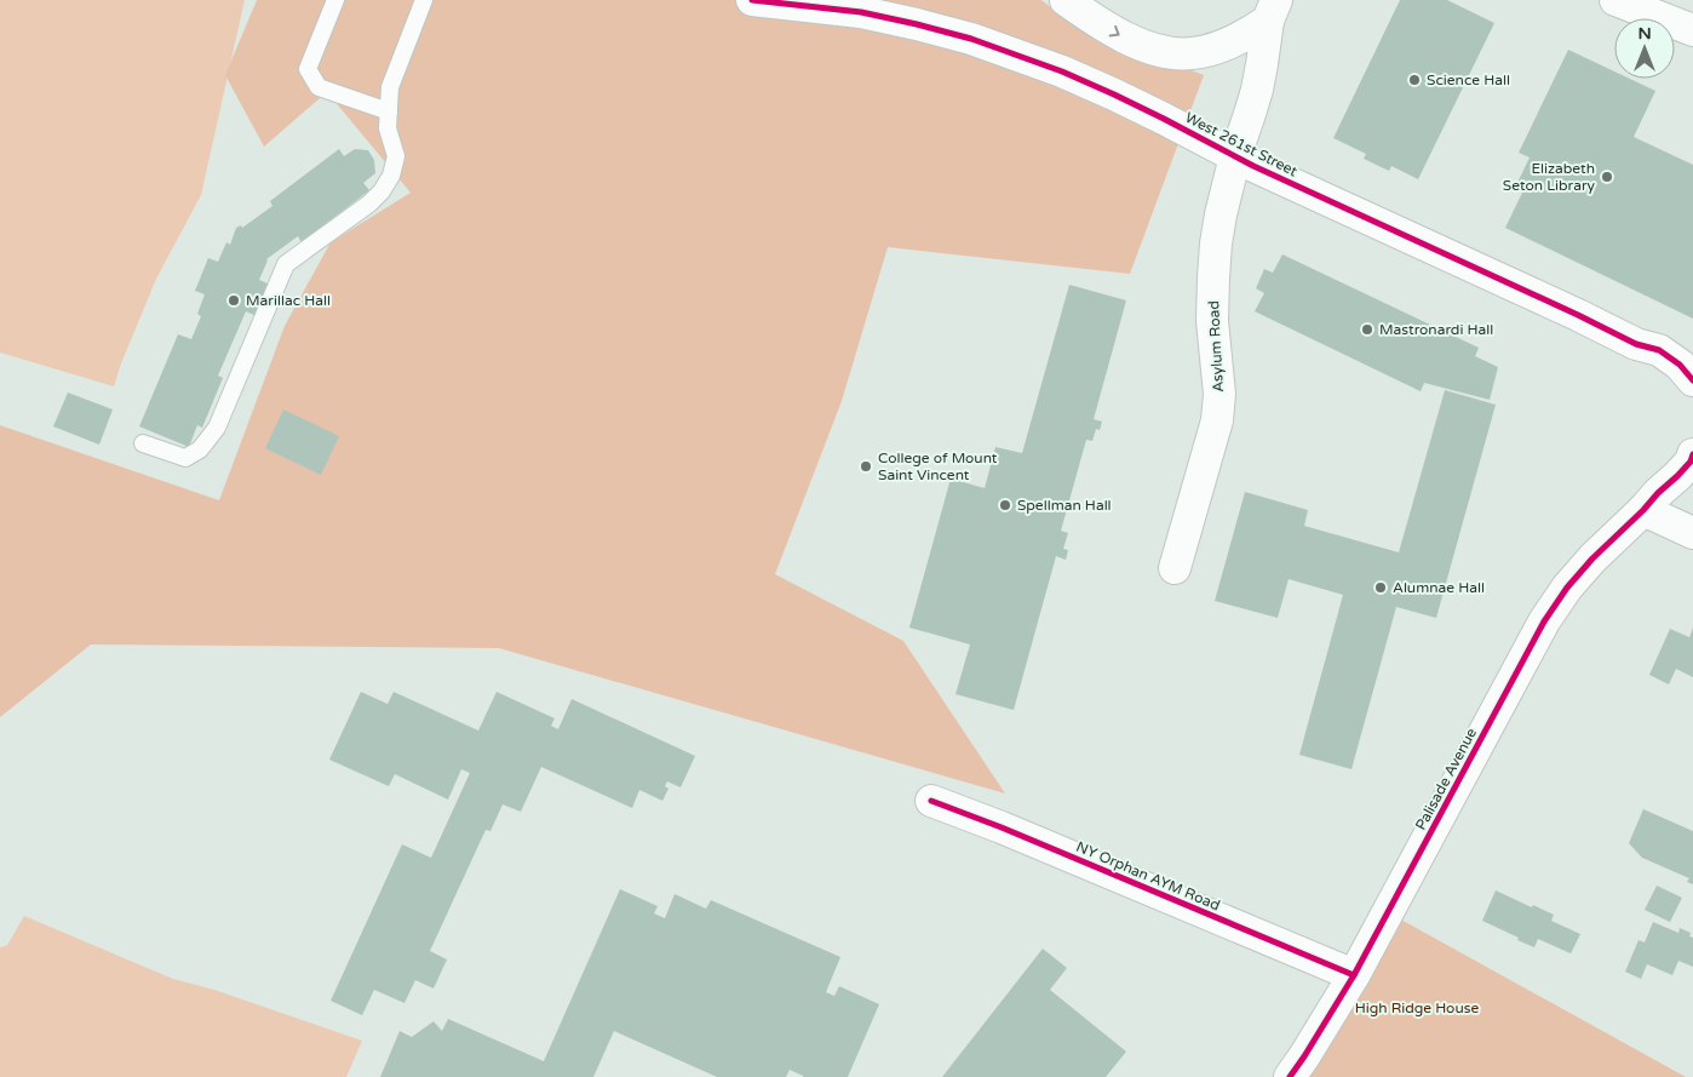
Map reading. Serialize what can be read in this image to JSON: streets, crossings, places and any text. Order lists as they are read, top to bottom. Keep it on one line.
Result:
{"streets":{"street":["West 261st Street","Asylum Road","Palisade Avenue","NY Orphan AYM Road"]},"crossings":[["West 261st Street","Asylum Road"],["Palisade Avenue","NY Orphan AYM Road"]],"parks":["High Ridge House"],"places":["Science Hall","Elizabeth Seton Library","Marillac Hall","Mastronardi Hall","College of Mount Saint Vincent","Spellman Hall","Alumnae Hall"],"north":"top"}
